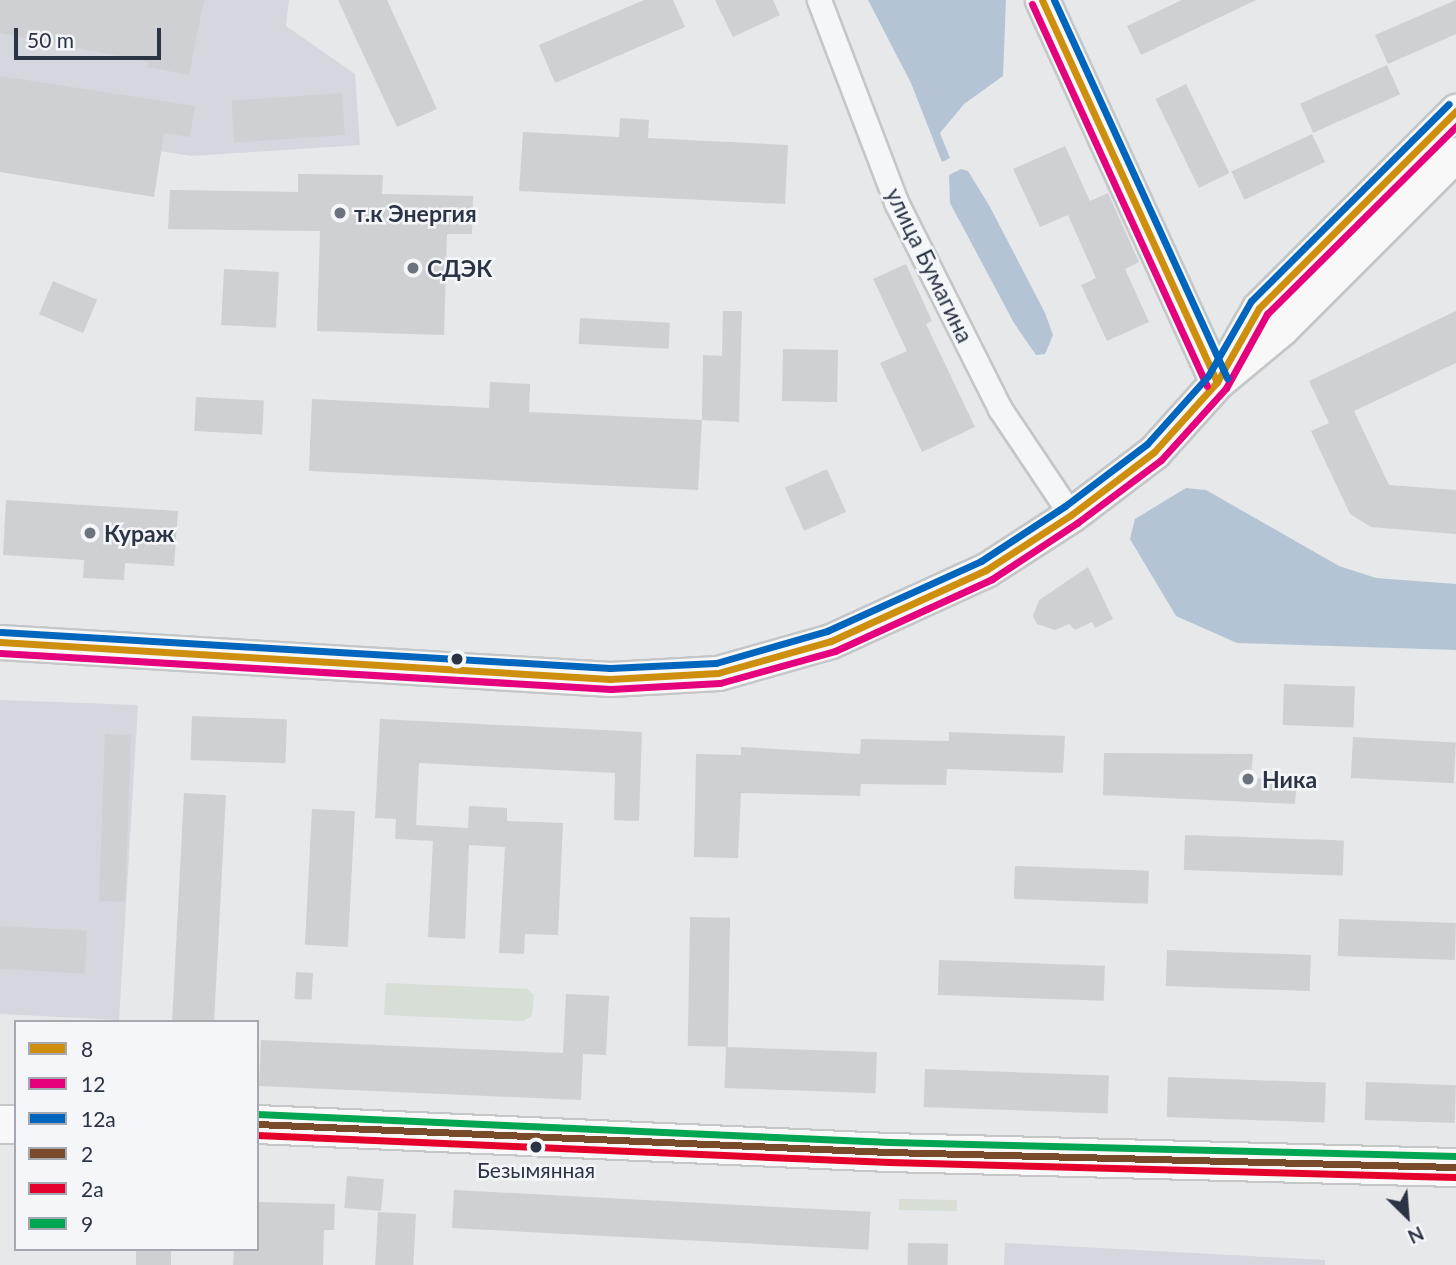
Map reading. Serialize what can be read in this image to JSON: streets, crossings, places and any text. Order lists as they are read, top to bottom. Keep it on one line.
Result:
{"streets":{"street":["улица Бумагина"]},"places":["т.к Энергия","СДЭК","Кураж","Ника","Безымянная"],"lines":["transit line 8","transit line 12а","transit line 12","transit line 9","transit line 2","transit line 2а"],"legend":["8","12","12а","2","2а","9"],"scale_bar":"50 m","north":"bottom right"}
